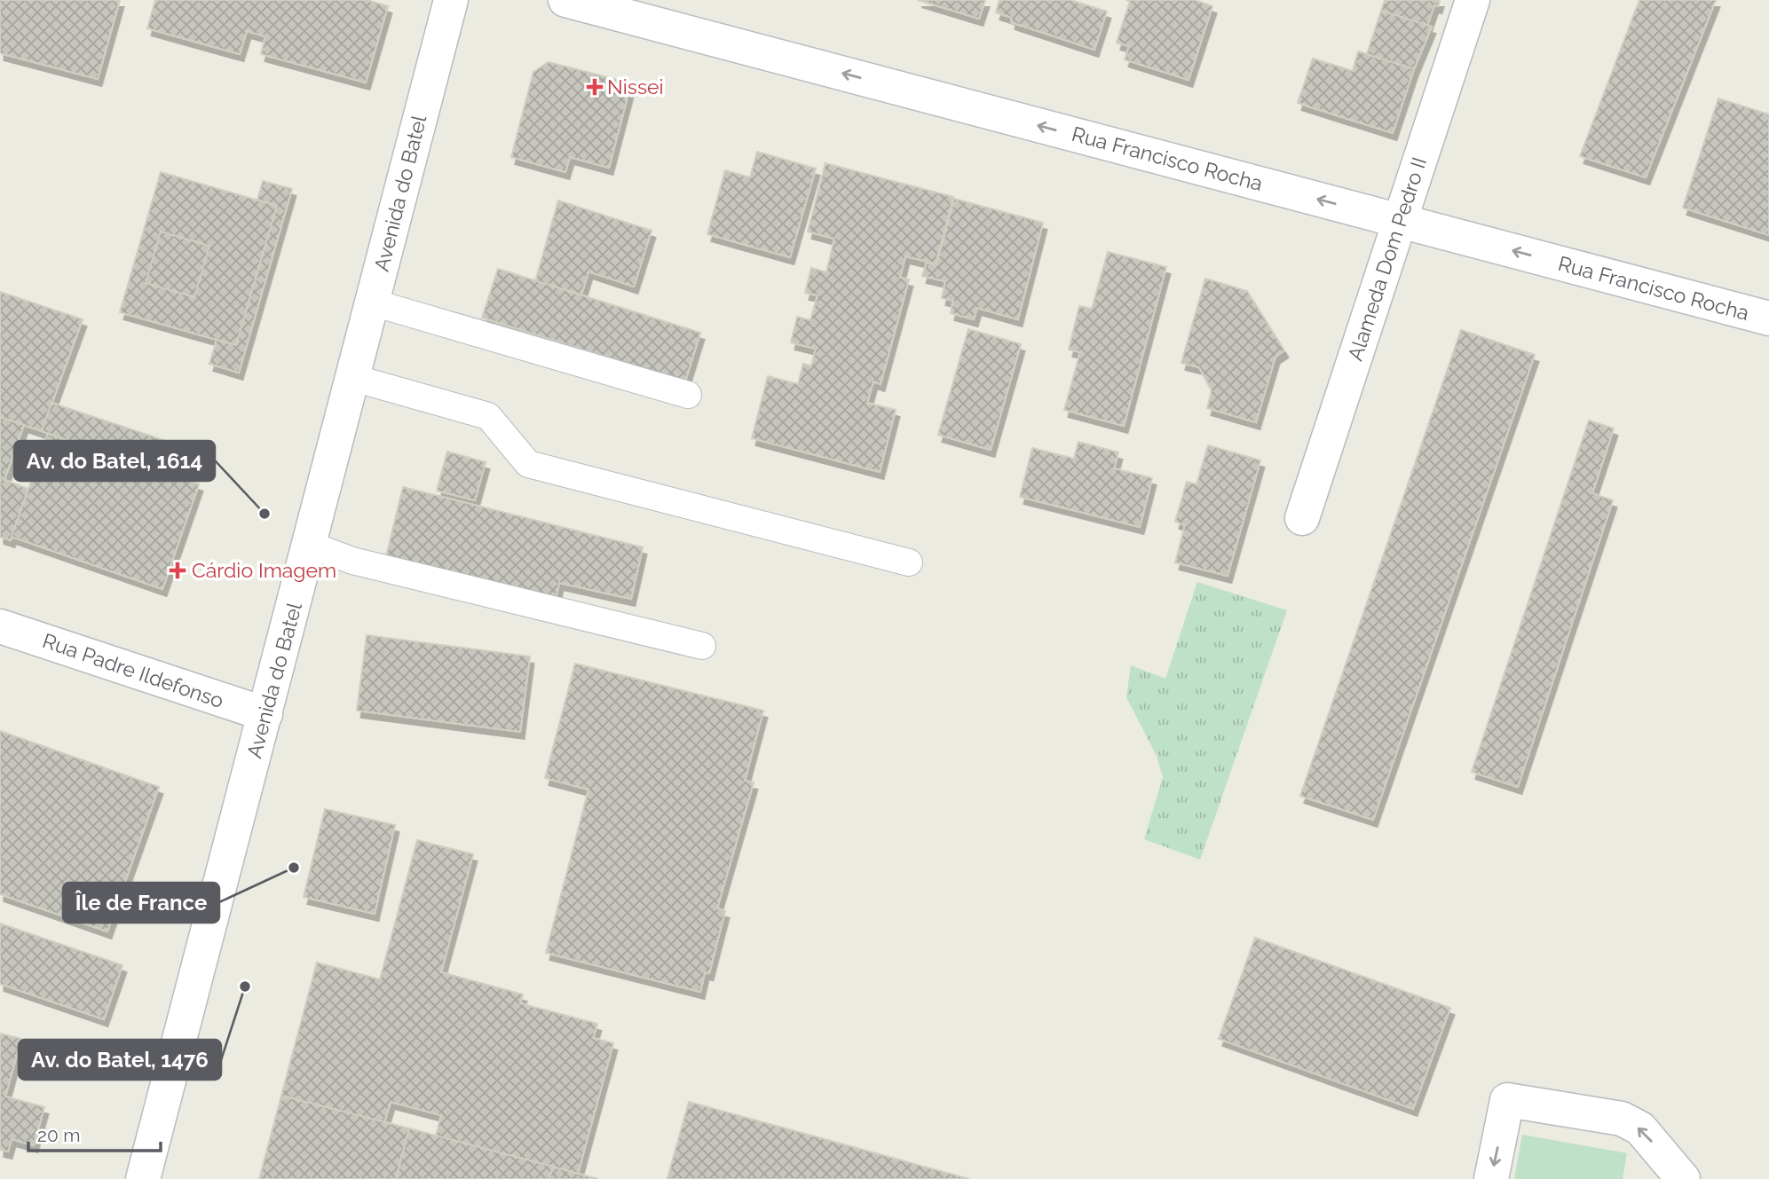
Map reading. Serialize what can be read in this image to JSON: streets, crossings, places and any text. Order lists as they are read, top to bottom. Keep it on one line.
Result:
{"streets":{"main road":["Rua Francisco Rocha","Avenida do Batel","Alameda Dom Pedro II","Rua Padre Ildefonso"]},"crossings":[["Rua Francisco Rocha","Alameda Dom Pedro II"],["Avenida do Batel","Rua Padre Ildefonso"]],"one_way":["Rua Francisco Rocha"],"places":{"health":["Nissei","Cárdio Imagem"],"other":["Av. do Batel, 1614","Île de France","Av. do Batel, 1476"]},"scale_bar":"20 m"}
